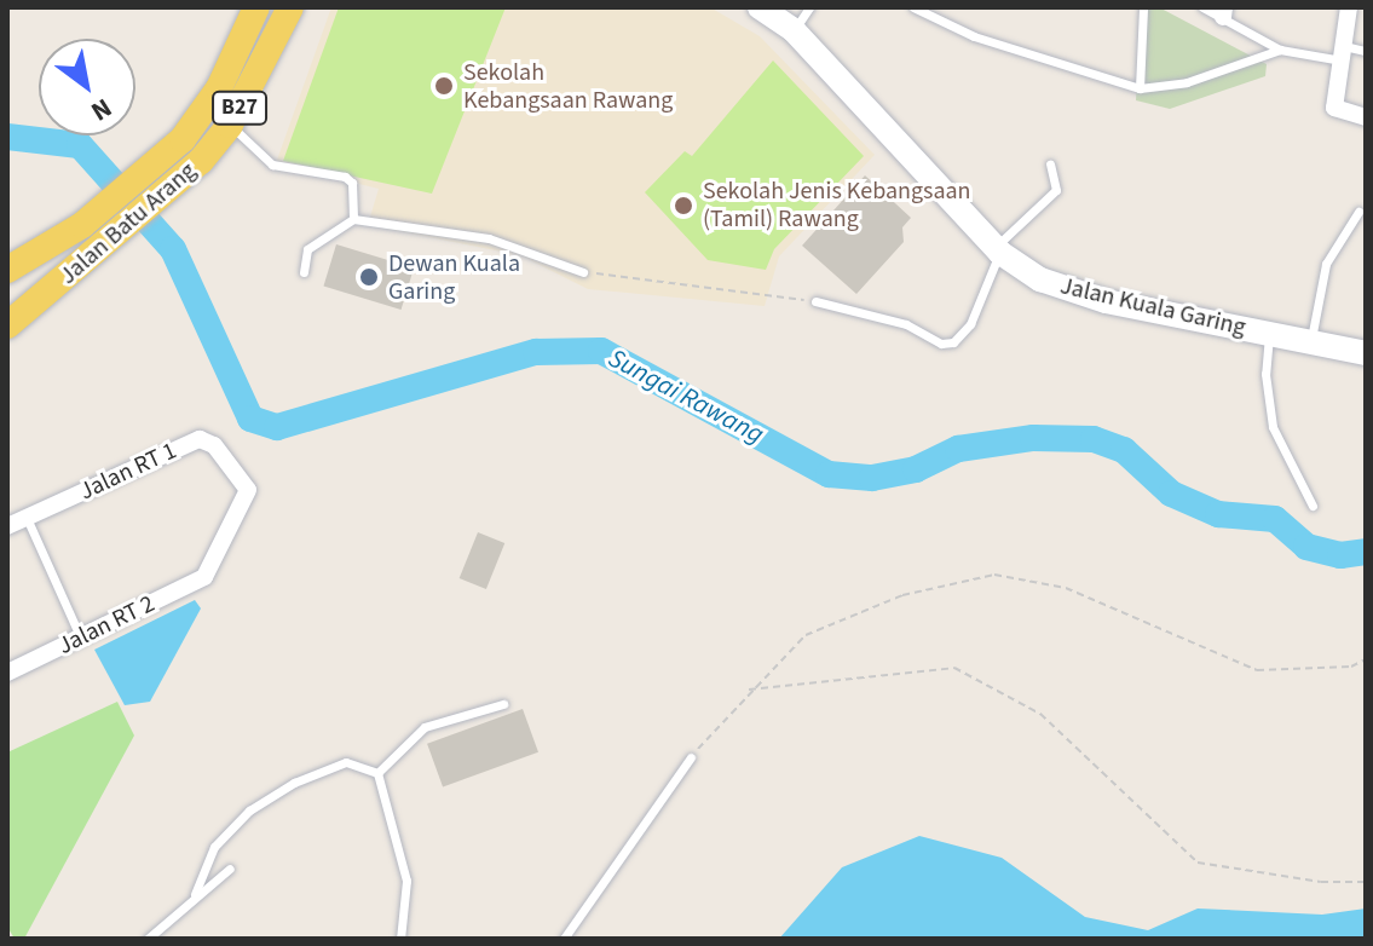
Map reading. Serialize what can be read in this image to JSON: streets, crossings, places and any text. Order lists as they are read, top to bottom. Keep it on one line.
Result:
{"streets":{"main road":["B27","Jalan Batu Arang"],"street":["Jalan Kuala Garing","Jalan RT 1","Jalan RT 2"]},"crossings":[["Jalan RT 1","Jalan RT 2"]],"water":["Sungai Rawang"],"places":["Sekolah Kebangsaan Rawang","Sekolah Jenis Kebangsaan (Tamil) Rawang","Dewan Kuala Garing"],"north":"bottom right"}
